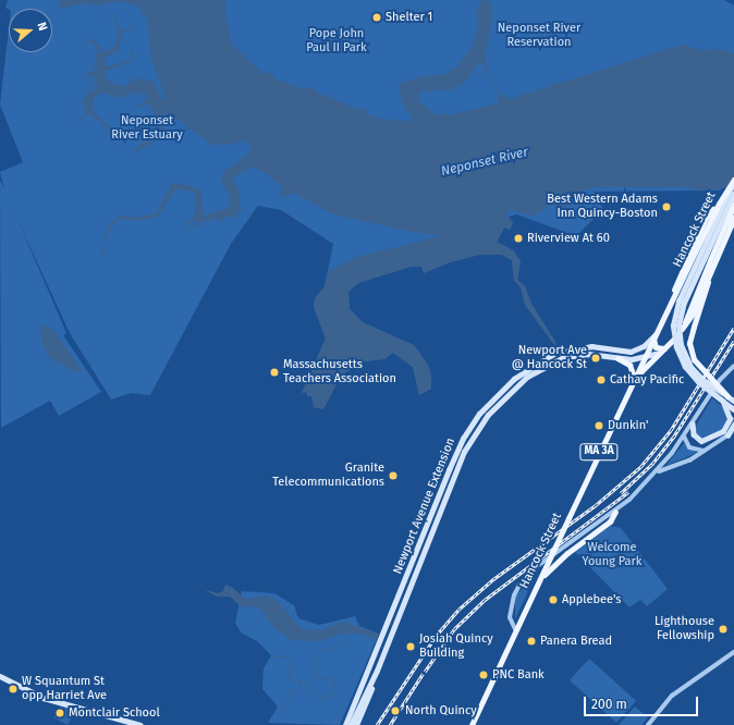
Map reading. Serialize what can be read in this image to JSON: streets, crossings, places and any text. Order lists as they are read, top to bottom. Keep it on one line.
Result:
{"streets":{"main road":["Hancock Street","MA 3A","Newport Avenue Extension"]},"crossings":[["Hancock Street","Newport Avenue Extension"]],"water":["Neponset River"],"parks":["Neponset River Reservation","Pope John Paul II Park","Neponset River Estuary","Welcome Young Park"],"places":["Shelter 1","Best Western Adams Inn Quincy-Boston","Riverview At 60","Newport Ave @ Hancock St","Massachusetts Teachers Association","Cathay Pacific","Dunkin'","Granite Telecommunications","Applebee's","Lighthouse Fellowship","Panera Bread","Josiah Quincy Building","PNC Bank","W Squantum St opp Harriet Ave","North Quincy","Montclair School"],"scale_bar":"200 m","north":"right"}
